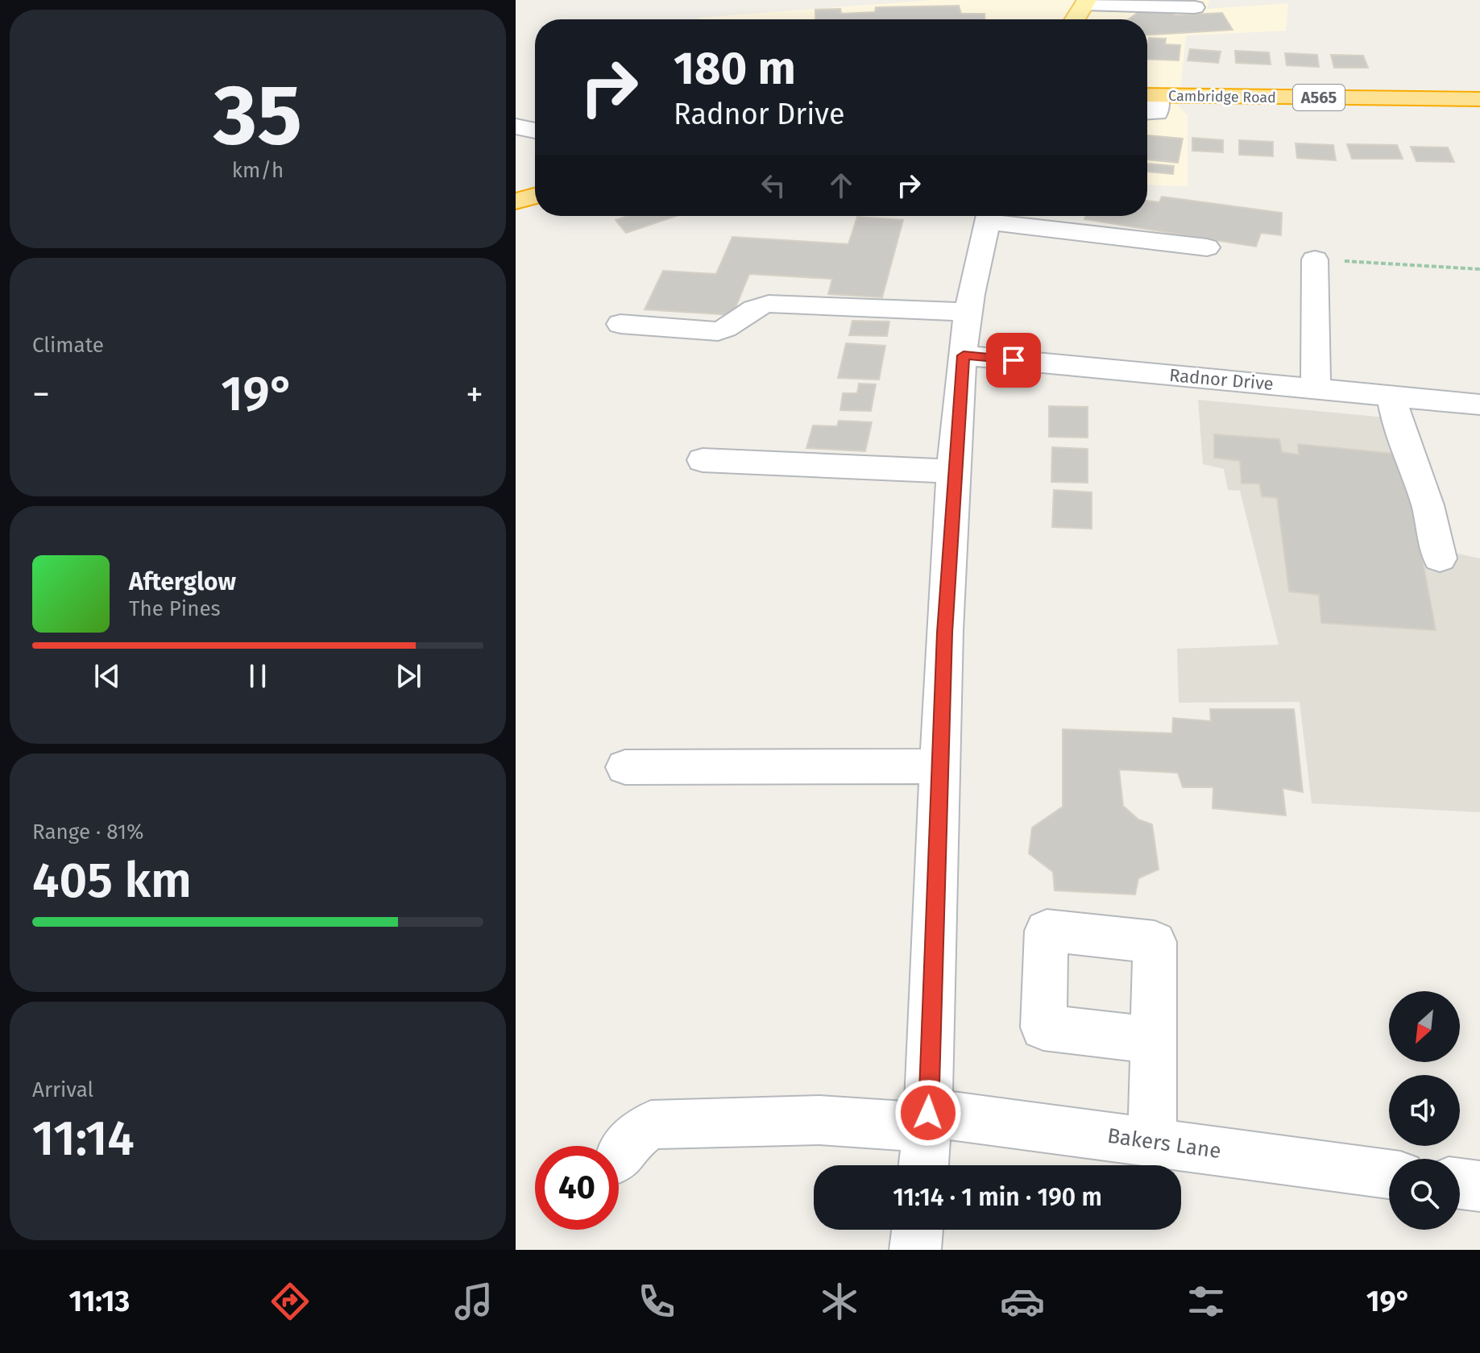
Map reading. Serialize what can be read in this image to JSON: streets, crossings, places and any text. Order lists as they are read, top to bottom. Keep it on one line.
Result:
{"streets":{"highway":["Cambridge Road","A565"],"street":["Radnor Drive","Bakers Lane"]},"north":"bottom left","page":{"tile":[["35","km/h"],"Climate",["Range · 81%","405 km"],["Arrival","11:14"]],"turn":["180 m","Radnor Drive"],"heat":["−","19°","+"],"song":["Afterglow","The Pines"],"limit":"40","trip":"11:14 · 1 min · 190 m","tabs":["11:13","19°"]}}
